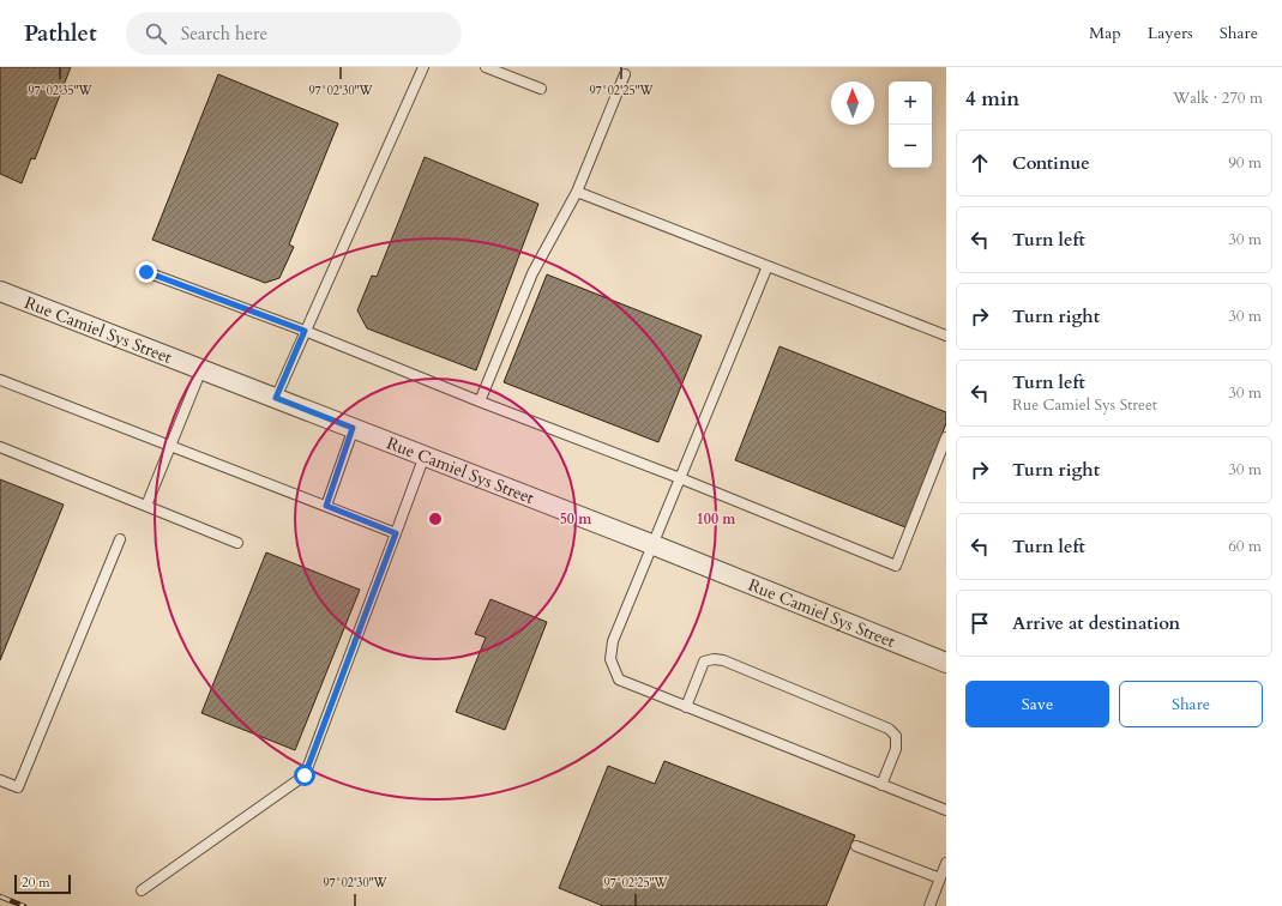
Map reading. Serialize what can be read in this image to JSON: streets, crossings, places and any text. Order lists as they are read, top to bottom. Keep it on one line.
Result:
{"streets":{"street":["Rue Camiel Sys Street"]},"scale_bar":"20 m","north":"top","page":{"header":"Pathlet","search":"Search here","nav":["Map","Layers","Share"],"heading":["4 min","Walk · 270 m"],"map_buttons":["+","−"],"list":[["Continue","90 m"],["Turn left","30 m"],["Turn right","30 m"],["Turn left","Rue Camiel Sys Street","30 m"],["Turn right","30 m"],["Turn left","60 m"],"Arrive at destination"],"buttons":["Save","Share"],"scale":"20 m"},"coordinates":["97°02'35\"W","97°02'30\"W","97°02'25\"W"],"rings":["50 m","100 m"]}
